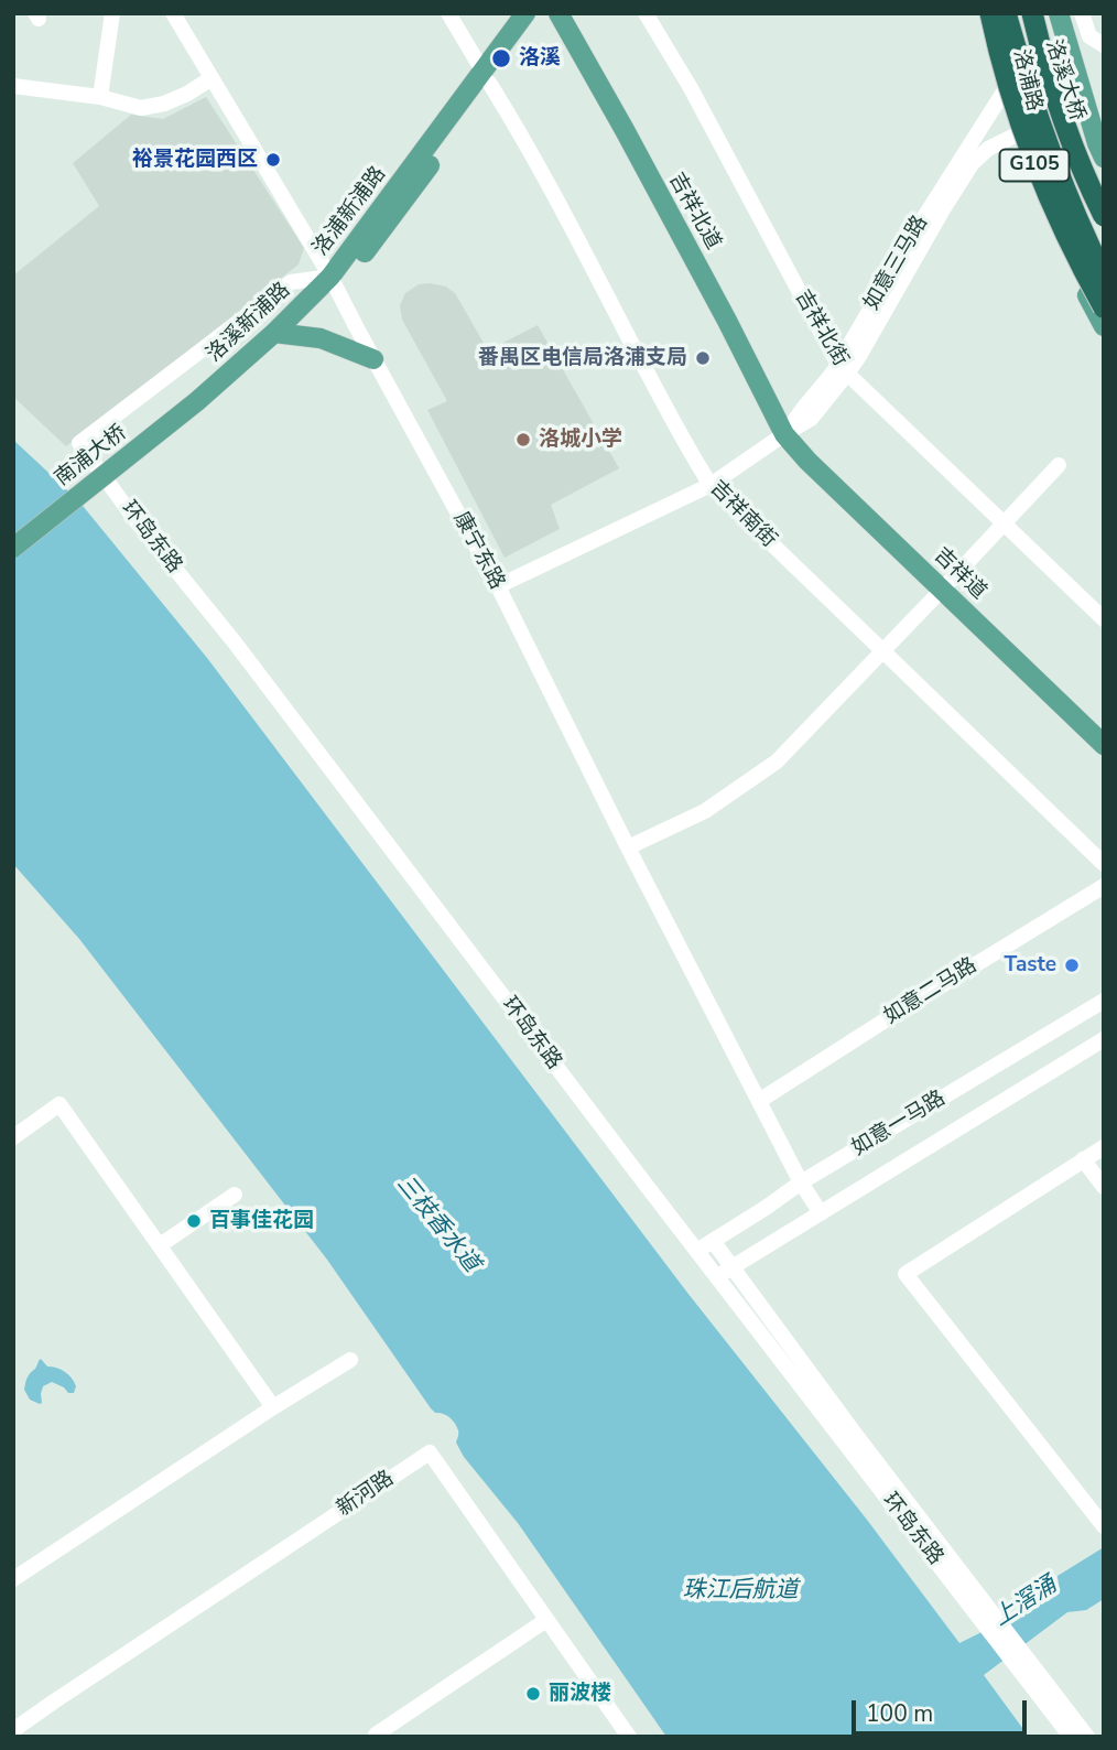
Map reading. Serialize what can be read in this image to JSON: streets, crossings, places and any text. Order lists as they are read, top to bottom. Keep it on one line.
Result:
{"streets":{"highway":["洛溪大桥","G105"],"main road":["洛浦路","洛浦新浦路","吉祥北道","洛溪新浦路","南浦大桥","吉祥道"],"street":["如意三马路","吉祥北街","吉祥南街","环岛东路","康宁东路","如意二马路","如意一马路","新河路"]},"crossings":[["洛浦路","G105"],["洛浦路","如意三马路"],["洛浦新浦路","洛溪新浦路"],["洛浦新浦路","吉祥南街"],["洛浦新浦路","环岛东路"],["洛浦新浦路","康宁东路"],["吉祥北道","如意三马路"],["吉祥北道","吉祥道"],["如意三马路","吉祥北街"],["如意三马路","吉祥南街"],["如意三马路","康宁东路"],["如意三马路","吉祥道"],["洛溪新浦路","南浦大桥"],["洛溪新浦路","环岛东路"],["洛溪新浦路","康宁东路"],["环岛东路","康宁东路"],["环岛东路","如意一马路"],["康宁东路","如意二马路"],["康宁东路","如意一马路"]],"water":["三枝香水道","珠江后航道","上滘涌"],"places":["洛溪","裕景花园西区","番禺区电信局洛浦支局","洛城小学","Taste","百事佳花园","丽波楼"],"scale_bar":"100 m"}
